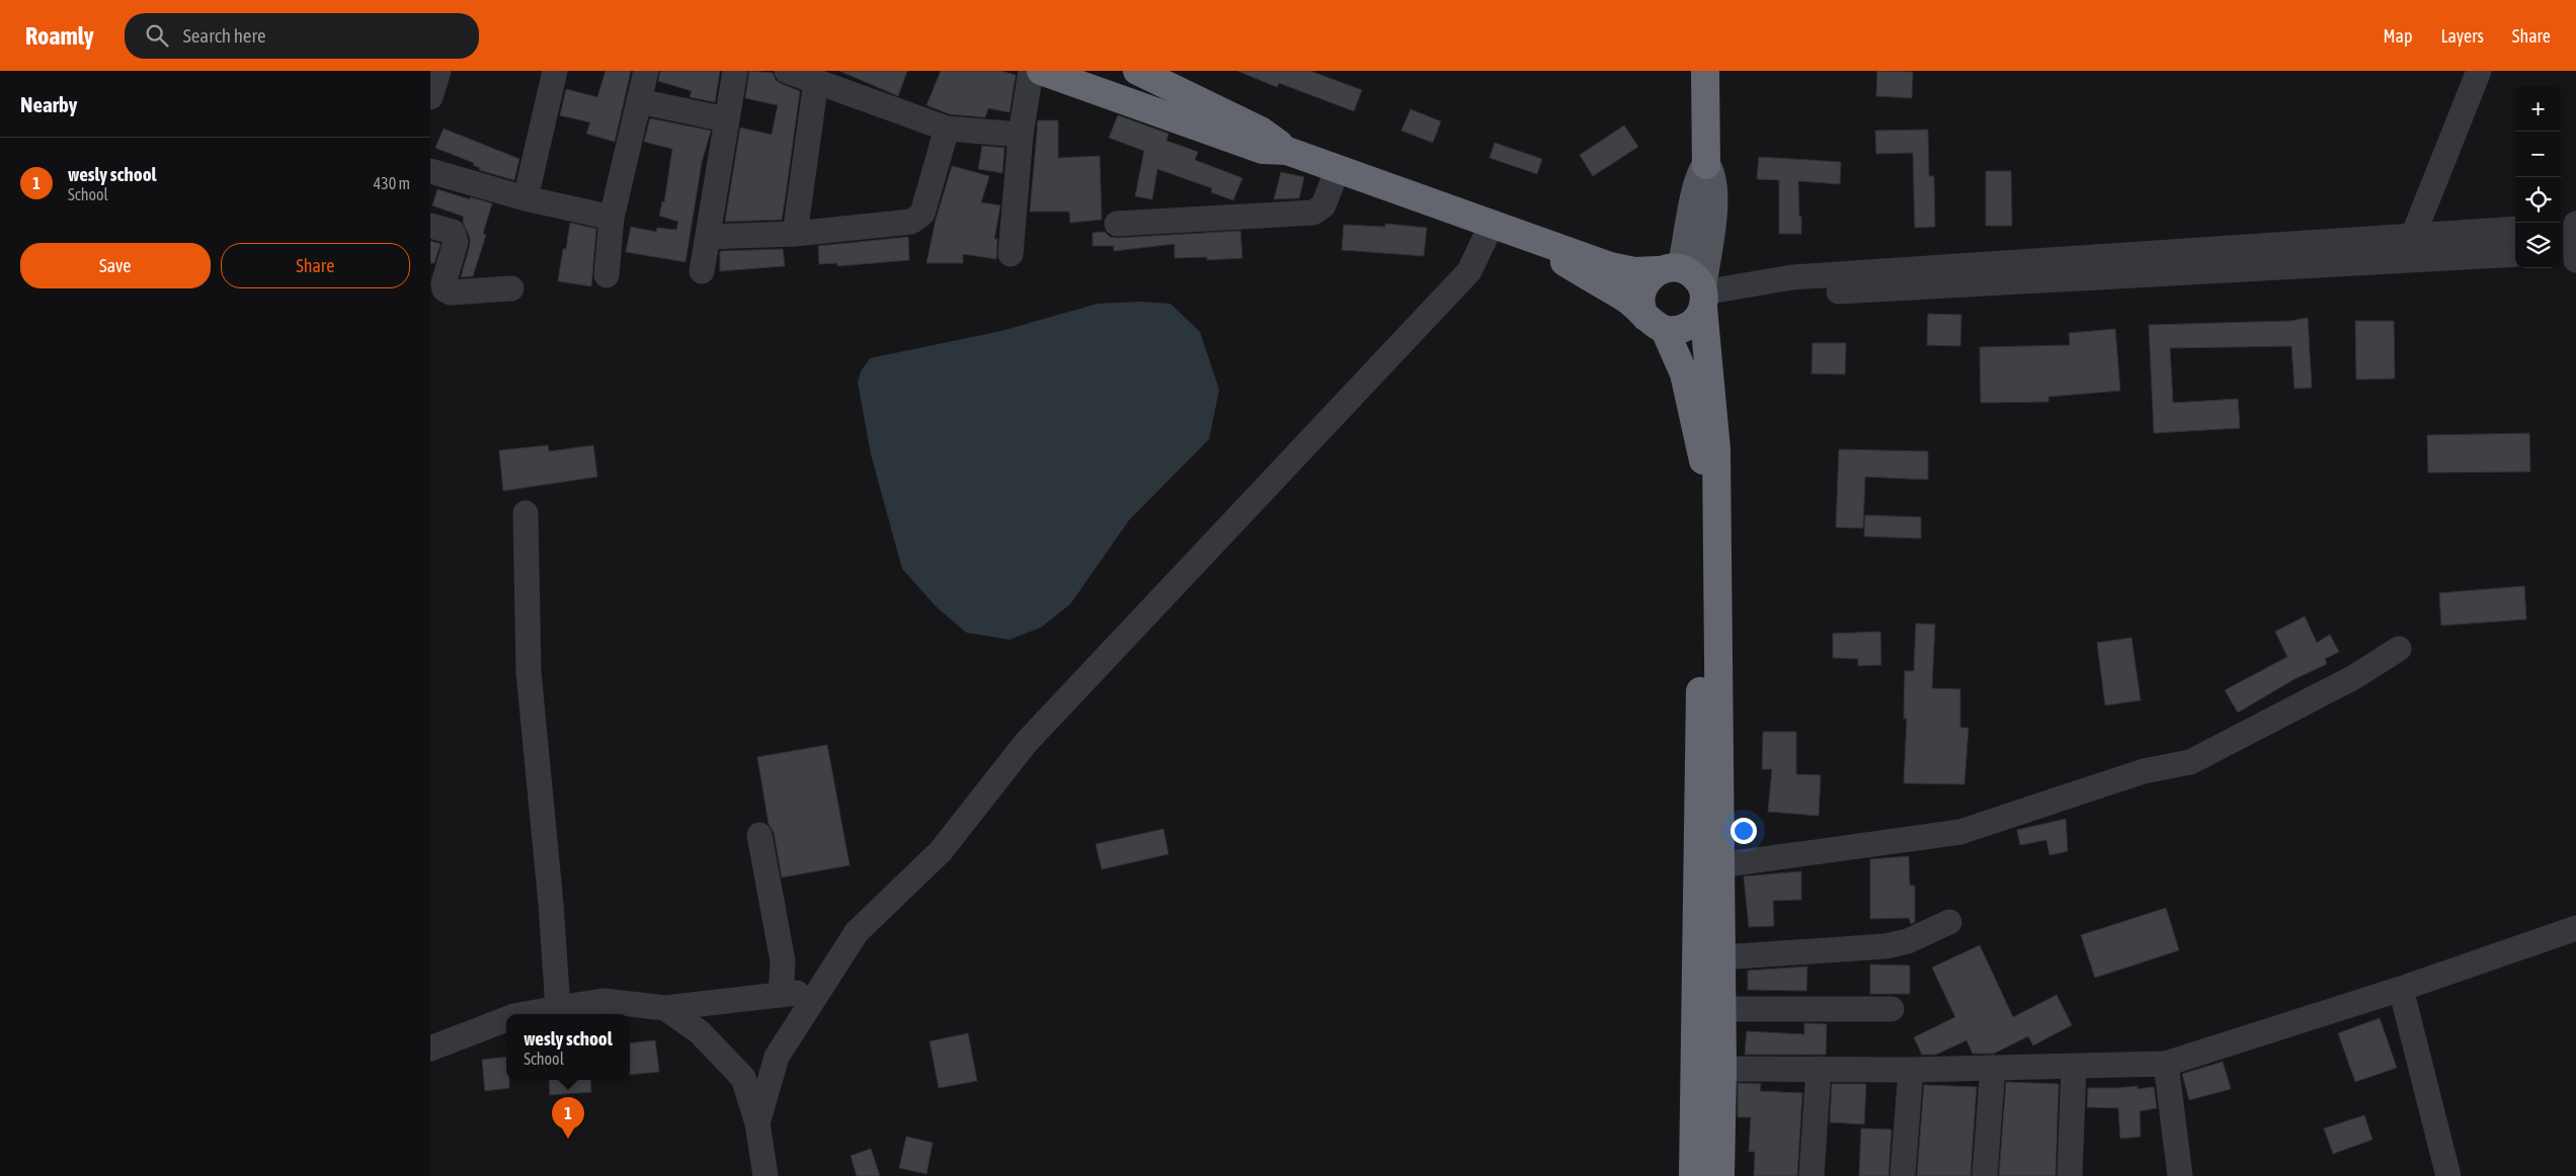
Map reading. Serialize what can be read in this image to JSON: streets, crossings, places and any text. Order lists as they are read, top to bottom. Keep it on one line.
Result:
{"page":{"header":"Roamly","search":"Search here","nav":["Map","Layers","Share"],"heading":"Nearby","map_buttons":["+","−"],"list":[{"mark":"1","name":"wesly school","note":"School","value":"430 m"}],"buttons":["Save","Share"],"popup":["wesly school","School"],"pins":"1"}}
